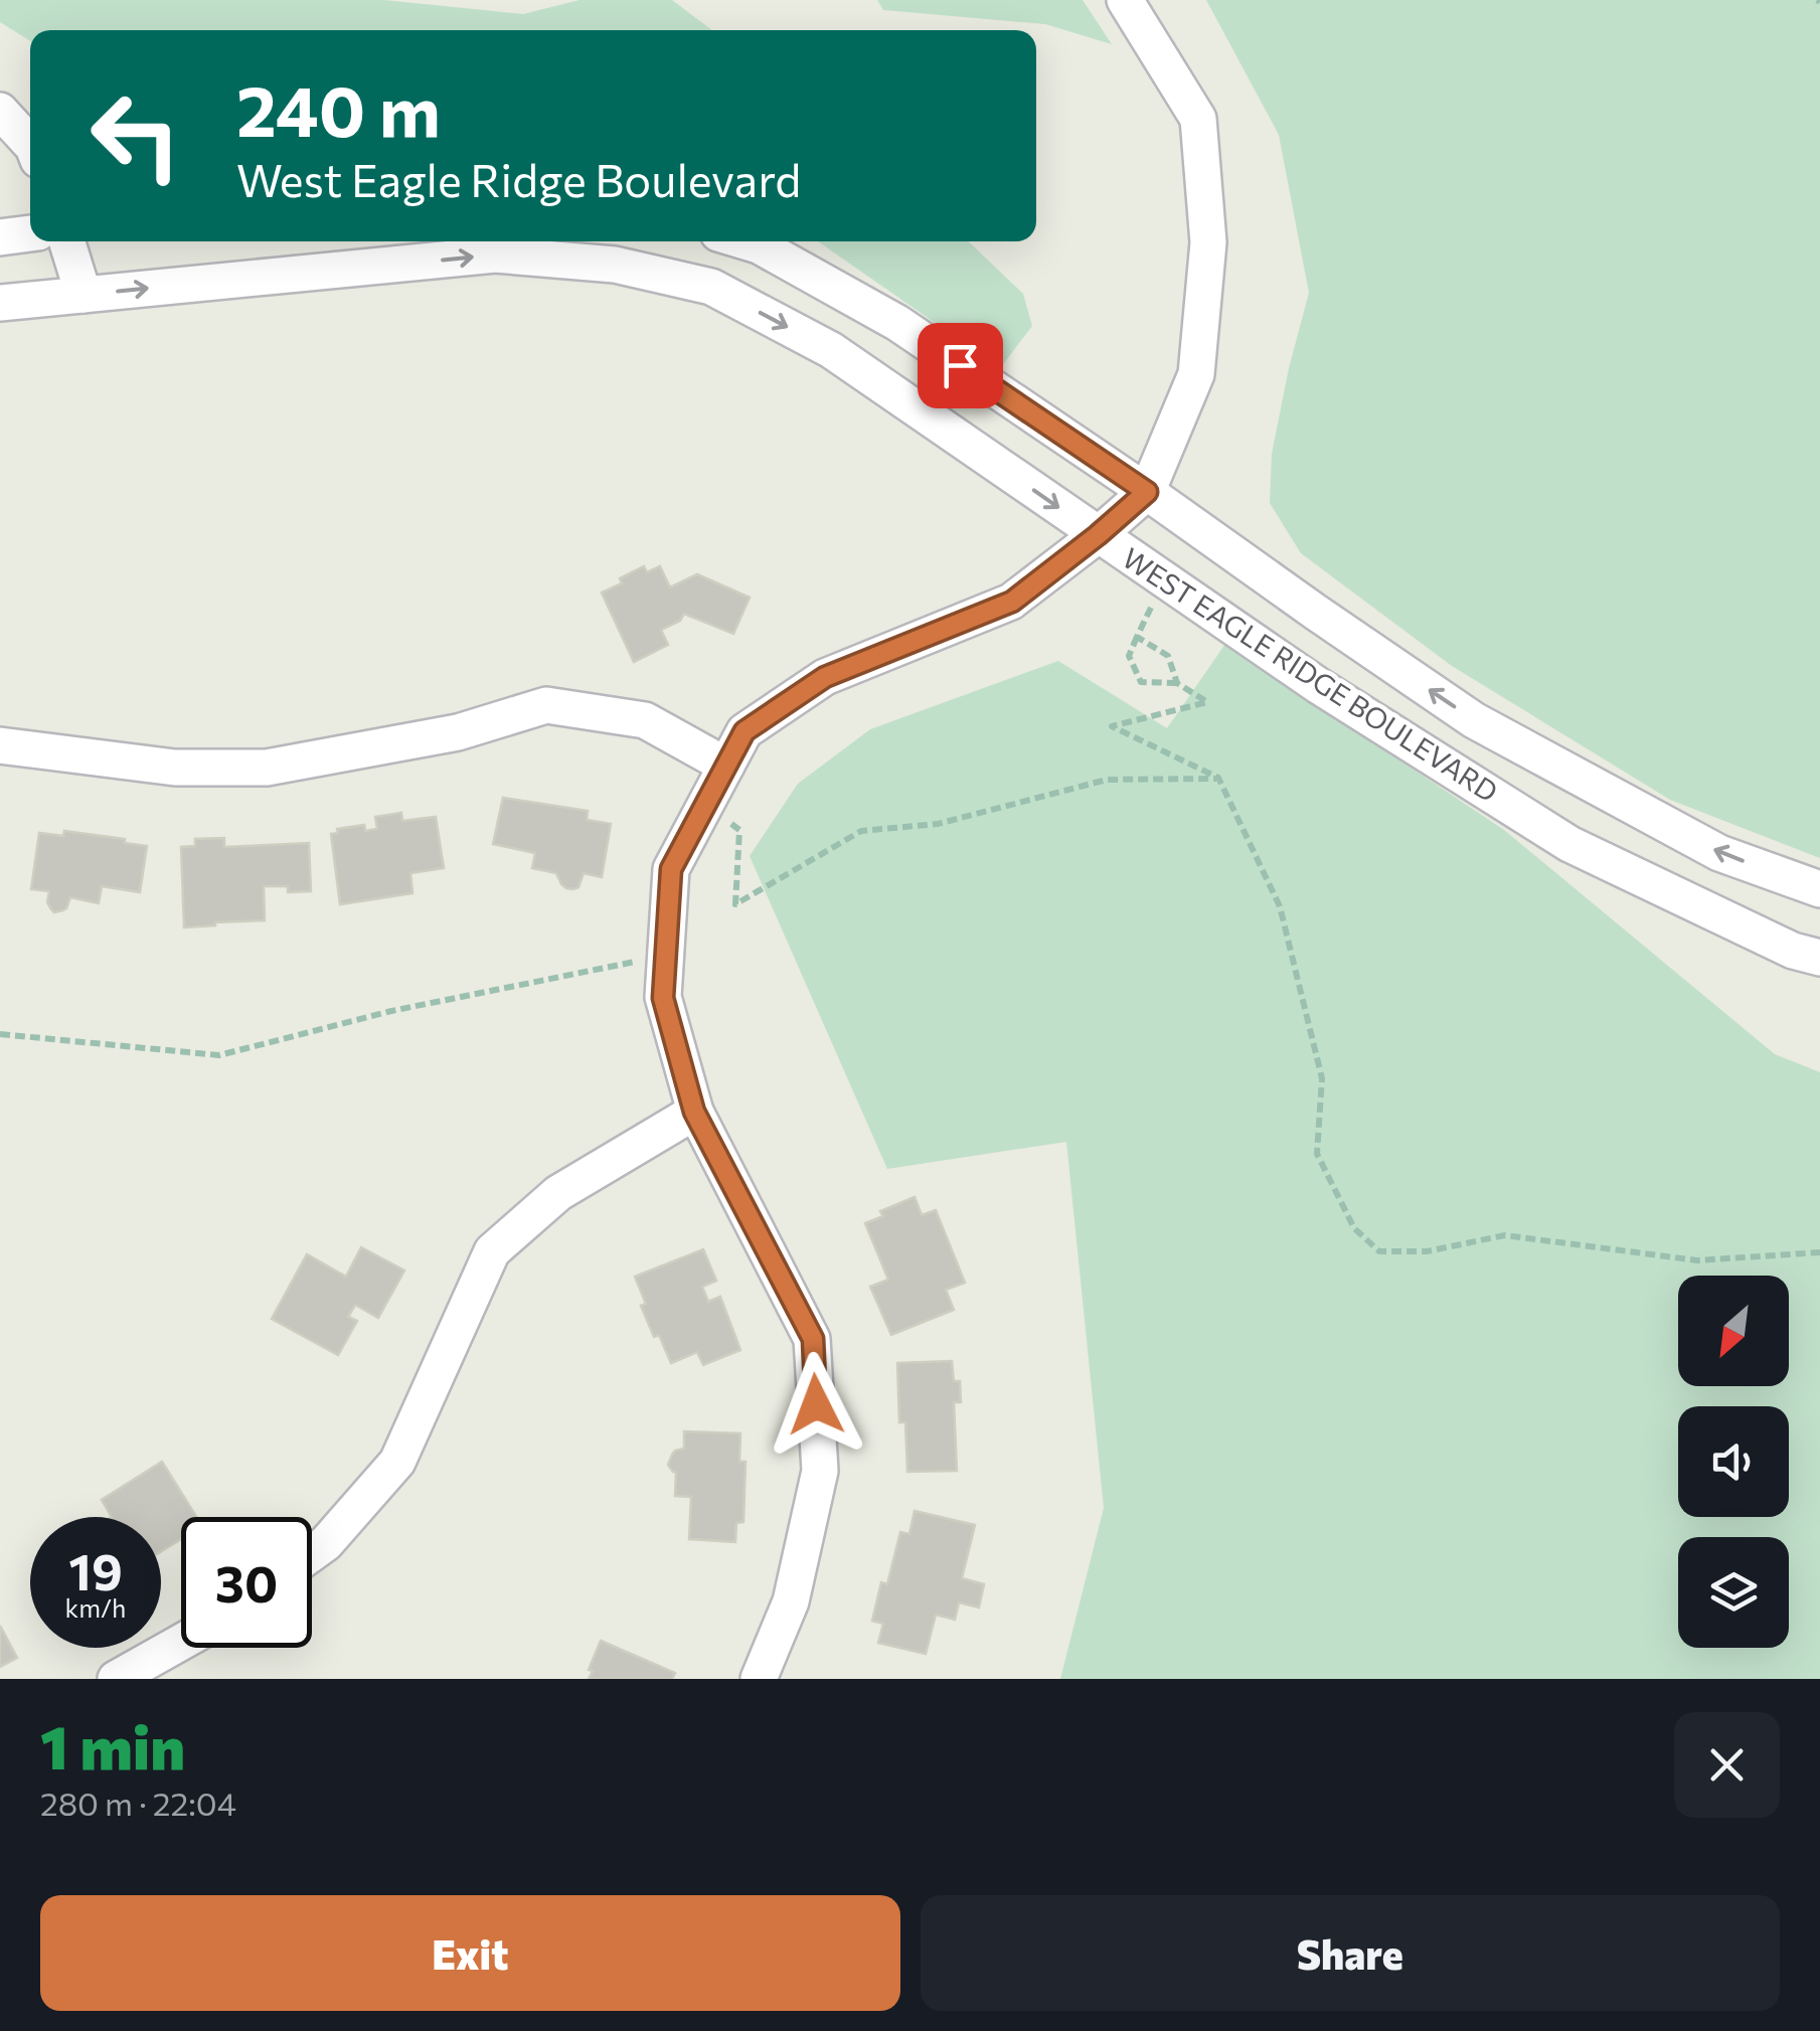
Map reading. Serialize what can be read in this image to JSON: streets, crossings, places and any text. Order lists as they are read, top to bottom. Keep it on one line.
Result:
{"streets":{"street":["WEST EAGLE RIDGE BOULEVARD"]},"north":"bottom left","page":{"turn":["240 m","West Eagle Ridge Boulevard"],"speed":"19 km/h","limit":"30","heading":["1 min","280 m · 22:04"],"buttons":["Exit","Share"]}}
